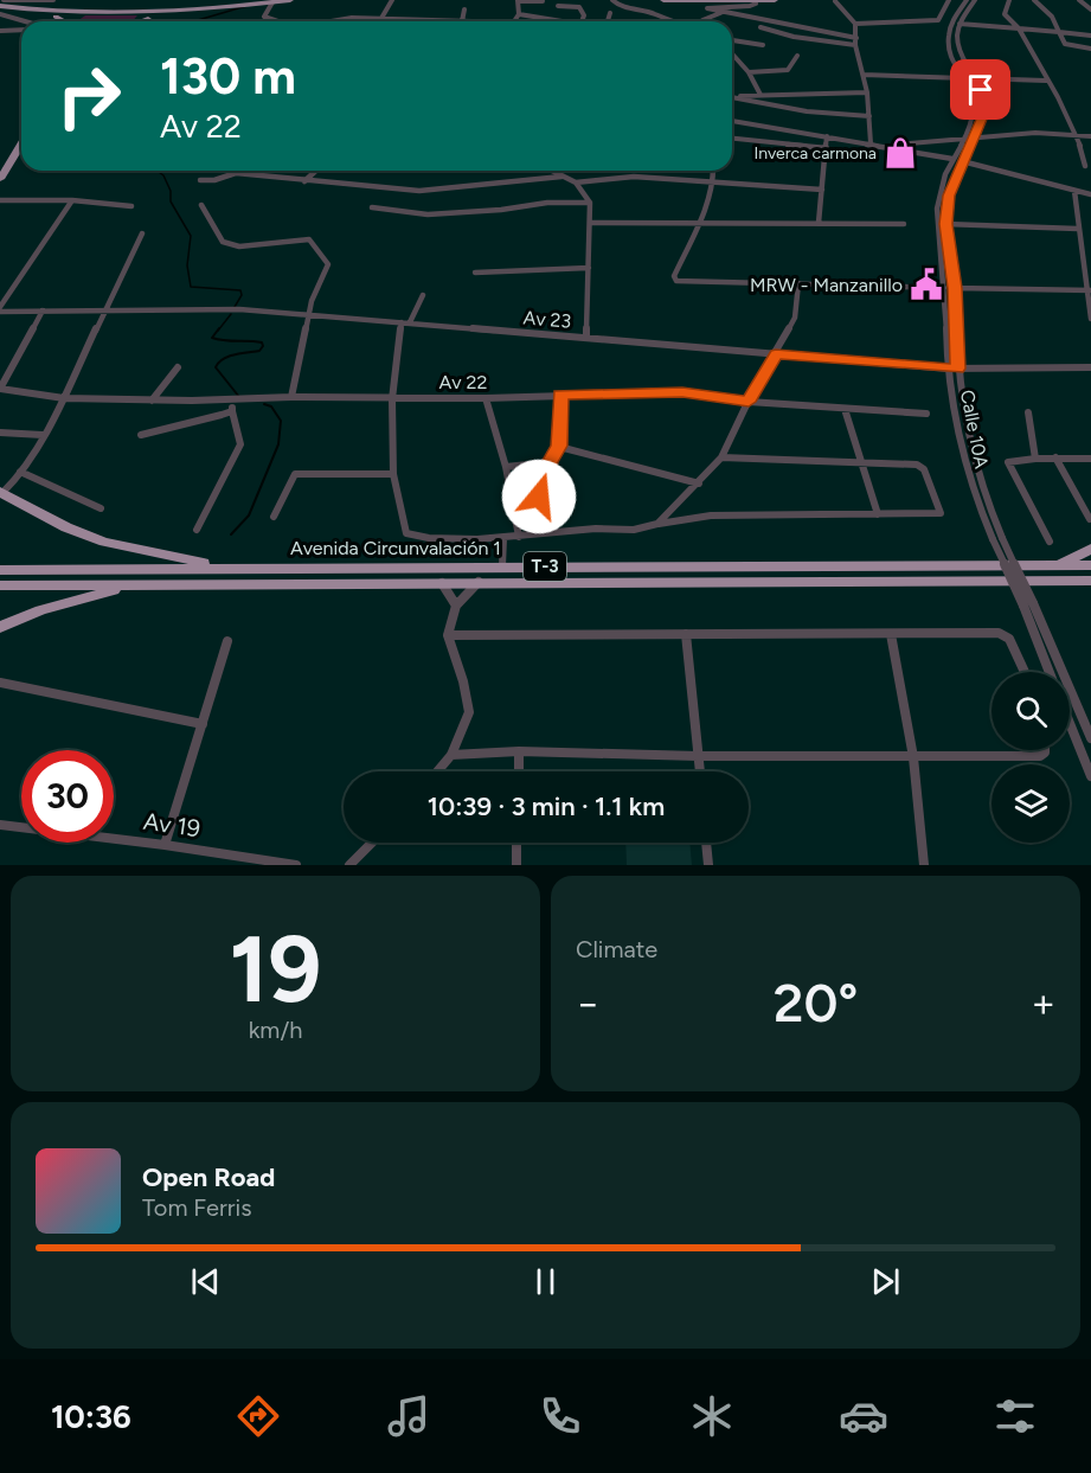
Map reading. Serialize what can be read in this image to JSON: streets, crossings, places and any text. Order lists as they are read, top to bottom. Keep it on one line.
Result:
{"streets":{"highway":["Avenida Circunvalación 1","T-3"],"street":["Av 23","Av 22","Calle 10A","Av 19"]},"crossings":[["Av 23","Calle 10A"]],"places":{"shop":["Inverca carmona"],"public building":["MRW - Manzanillo"]},"page":{"turn":["130 m","Av 22"],"limit":"30","trip":"10:39 · 3 min · 1.1 km","tile":[["19","km/h"],"Climate"],"heat":["−","20°","+"],"song":["Open Road","Tom Ferris"],"tabs":"10:36"}}
